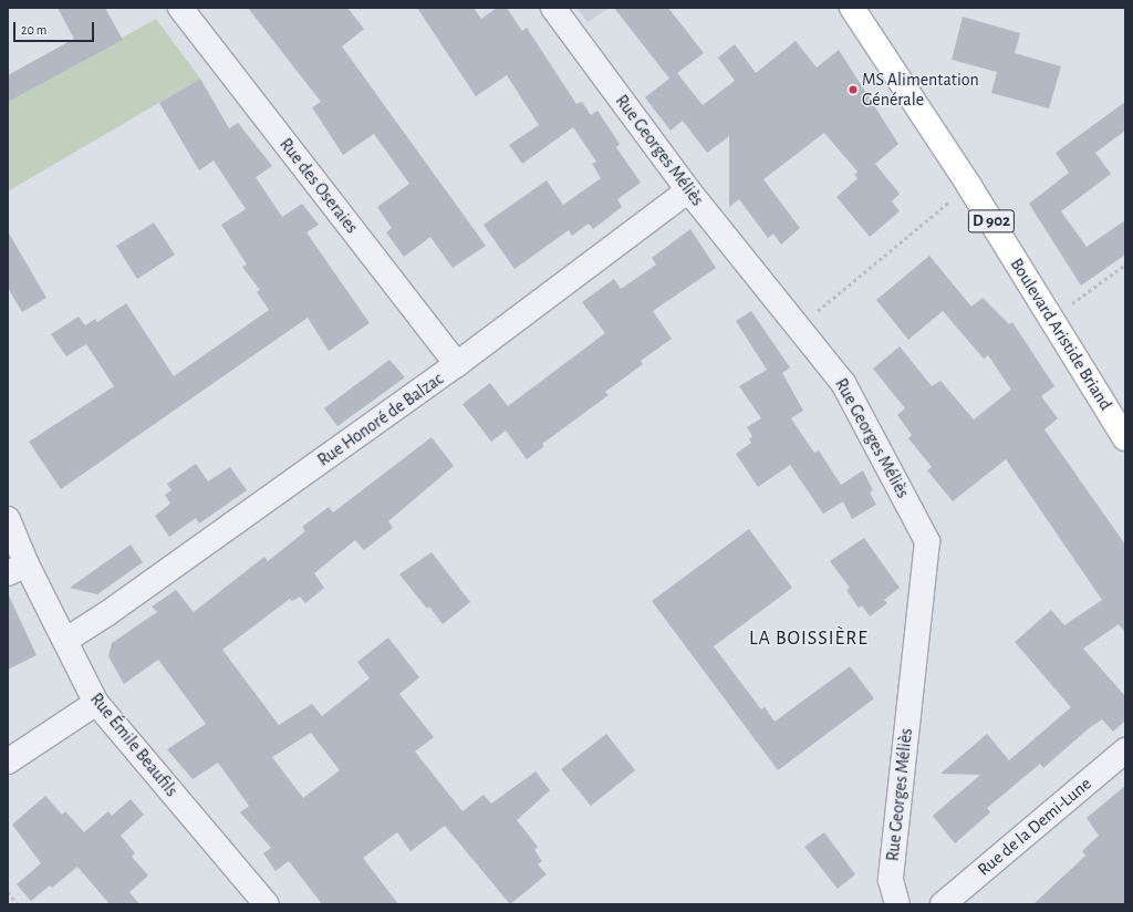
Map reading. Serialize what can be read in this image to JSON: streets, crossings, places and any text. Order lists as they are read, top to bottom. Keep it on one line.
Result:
{"streets":{"main road":["D 902","Boulevard Aristide Briand"],"street":["Rue Georges Méliès","Rue des Oseraies","Rue Honoré de Balzac","Rue Émile Beaufils","Rue de la Demi-Lune"]},"crossings":[["Rue Georges Méliès","Rue Honoré de Balzac"],["Rue des Oseraies","Rue Honoré de Balzac"],["Rue Honoré de Balzac","Rue Émile Beaufils"]],"districts":["LA BOISSIÈRE"],"places":["MS Alimentation Générale"],"scale_bar":"20 m"}
